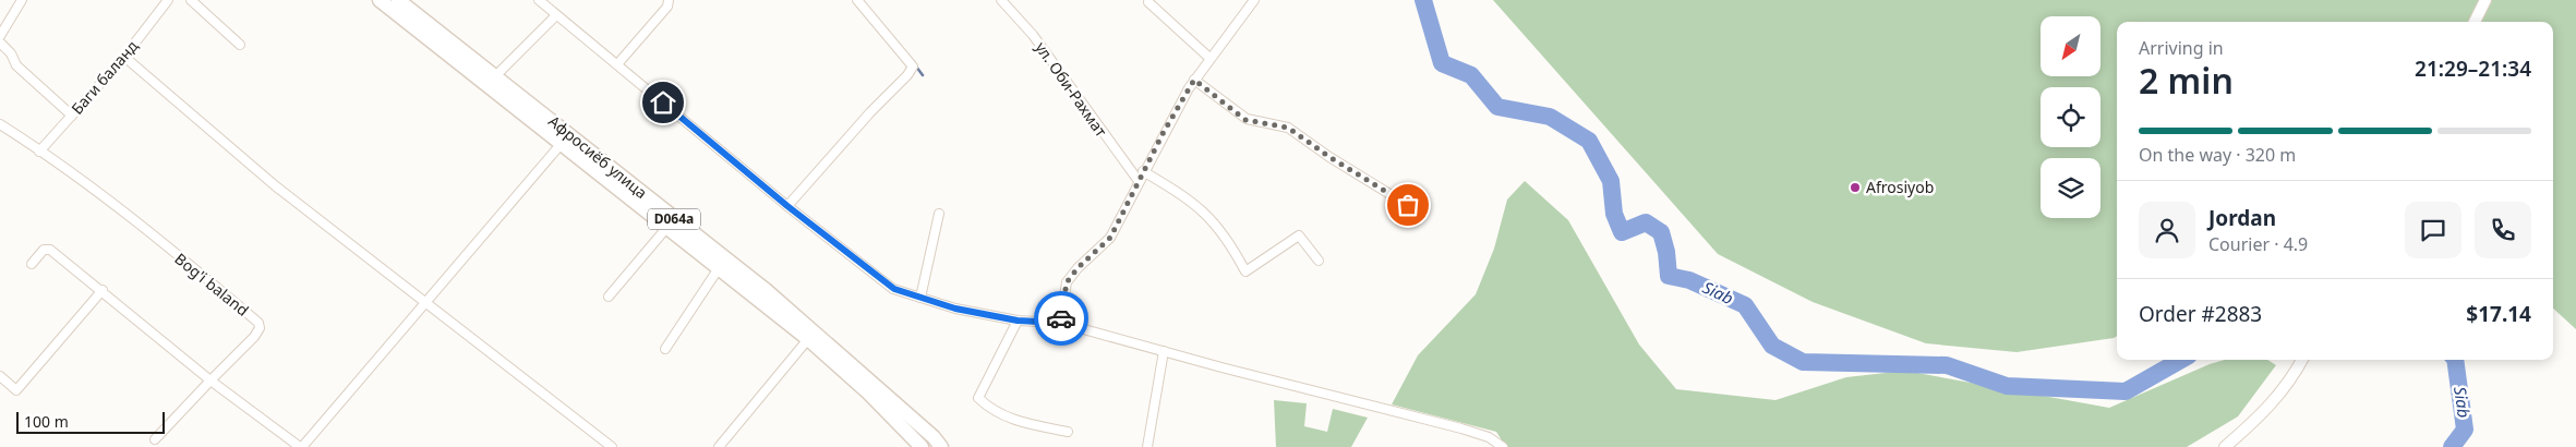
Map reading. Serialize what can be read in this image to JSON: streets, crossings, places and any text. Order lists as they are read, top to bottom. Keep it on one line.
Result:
{"streets":{"main road":["Афросиёб улица","D064a"],"street":["Баги баланд","ул. Оби-Рахмат","Bog'i baland"]},"crossings":[["Баги баланд","Bog'i baland"]],"water":["Siab"],"places":["Afrosiyob"],"scale_bar":"100 m","north":"bottom left","page":{"heading":["2 min","Arriving in","21:29–21:34"],"panel":["Jordan","Courier · 4.9","Order #2883","$17.14"],"bar":"On the way · 320 m","scale":"100 m"}}
